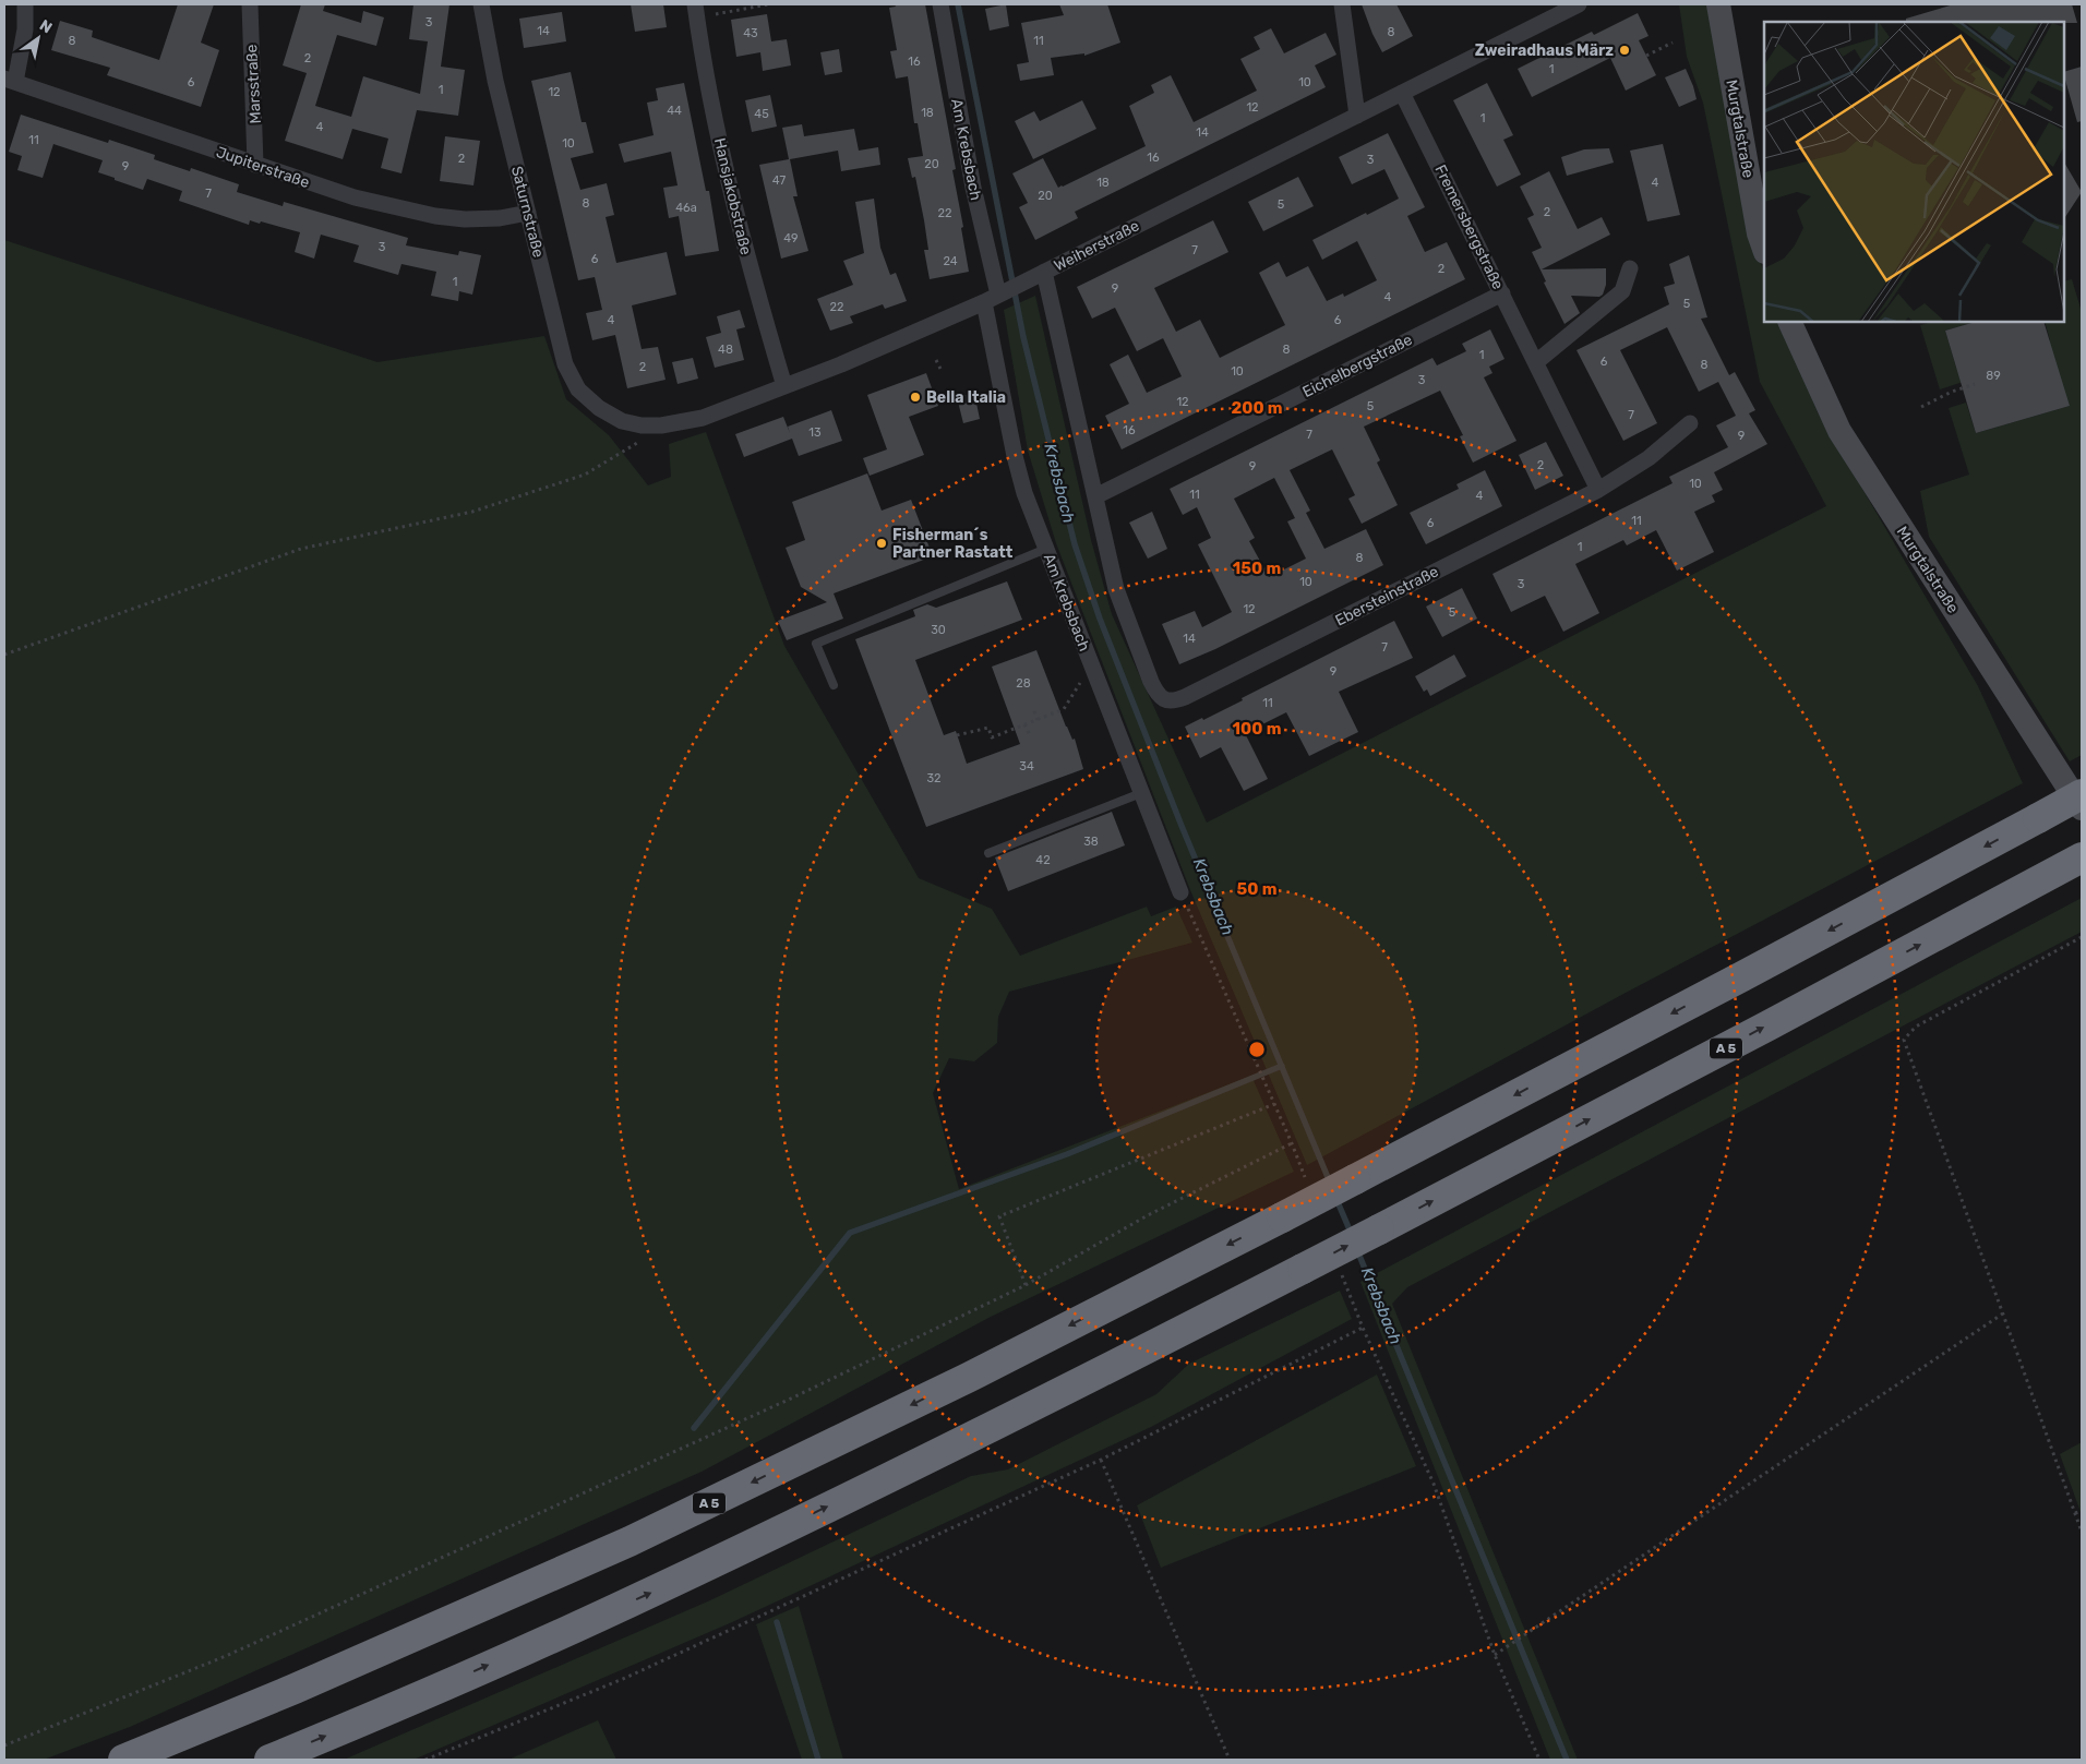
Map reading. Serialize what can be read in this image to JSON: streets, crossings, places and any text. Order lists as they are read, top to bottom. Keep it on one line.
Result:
{"streets":{"highway":["A 5"],"main road":["Murgtalstraße"],"street":["Marsstraße","Am Krebsbach","Jupiterstraße","Hansjakobstraße","Saturnstraße","Fremersbergstraße","Weiherstraße","Eichelbergstraße","Ebersteinstraße"]},"crossings":[["Marsstraße","Jupiterstraße"],["Am Krebsbach","Weiherstraße"],["Jupiterstraße","Saturnstraße"],["Hansjakobstraße","Weiherstraße"],["Saturnstraße","Weiherstraße"],["Fremersbergstraße","Weiherstraße"],["Fremersbergstraße","Eichelbergstraße"],["Fremersbergstraße","Ebersteinstraße"],["Eichelbergstraße","Ebersteinstraße"]],"water":["Krebsbach"],"places":["Zweiradhaus März","Bella Italia","Fisherman´s Partner Rastatt"],"house_numbers":["3","14","8","43","8","11","2","16","1","6","10","1","12","12","44","18","45","1","4","14","11","10","16","2","3","20","9","47","18","4","7","20","8","5","46a","2","22","49","3","7","6","24","2","1","9","4","5","22","4","6","48","8","1","6","8","2","10","89","3","12","5","7","16","13","7","9","2","9","10","11","4","11","6","1","8","10","3","12","5","30","14","7","9","28","11","34","32","38","42"],"north":"top right","rings":["200 m","150 m","100 m","50 m"]}
